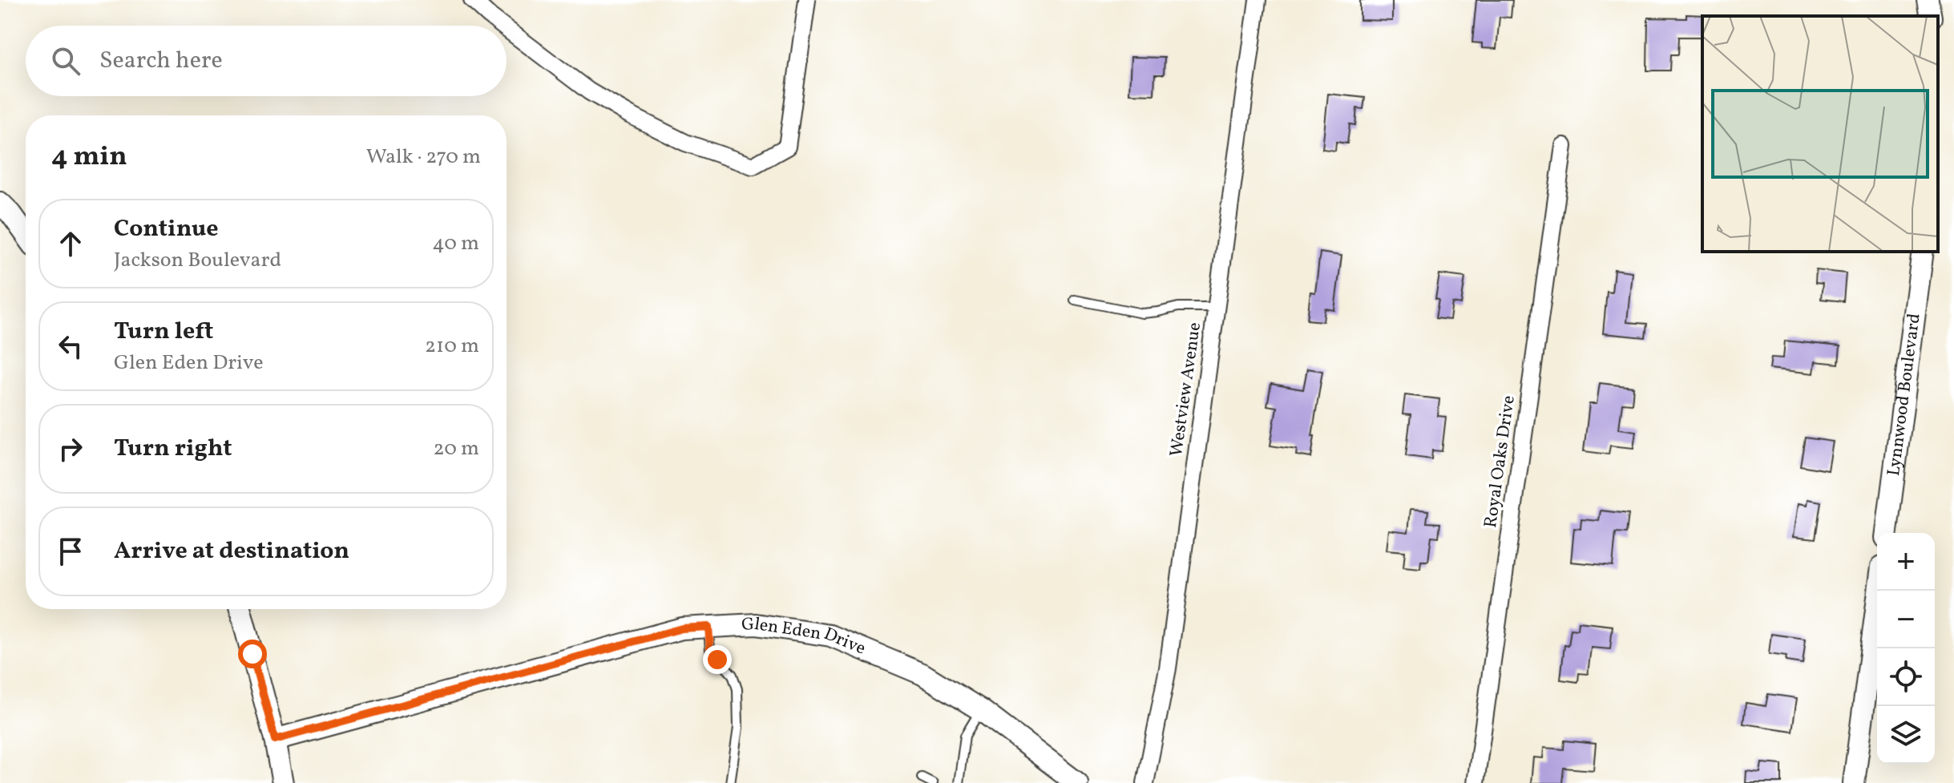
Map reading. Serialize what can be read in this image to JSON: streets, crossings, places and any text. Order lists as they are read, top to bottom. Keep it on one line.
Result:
{"streets":{"street":["Westview Avenue","Lynnwood Boulevard","Royal Oaks Drive","Glen Eden Drive"]},"page":{"search":"Search here","heading":["4 min","Walk · 270 m"],"list":[["Continue","Jackson Boulevard","40 m"],["Turn left","Glen Eden Drive","210 m"],["Turn right","20 m"],"Arrive at destination"],"map_buttons":["+","−"]}}
